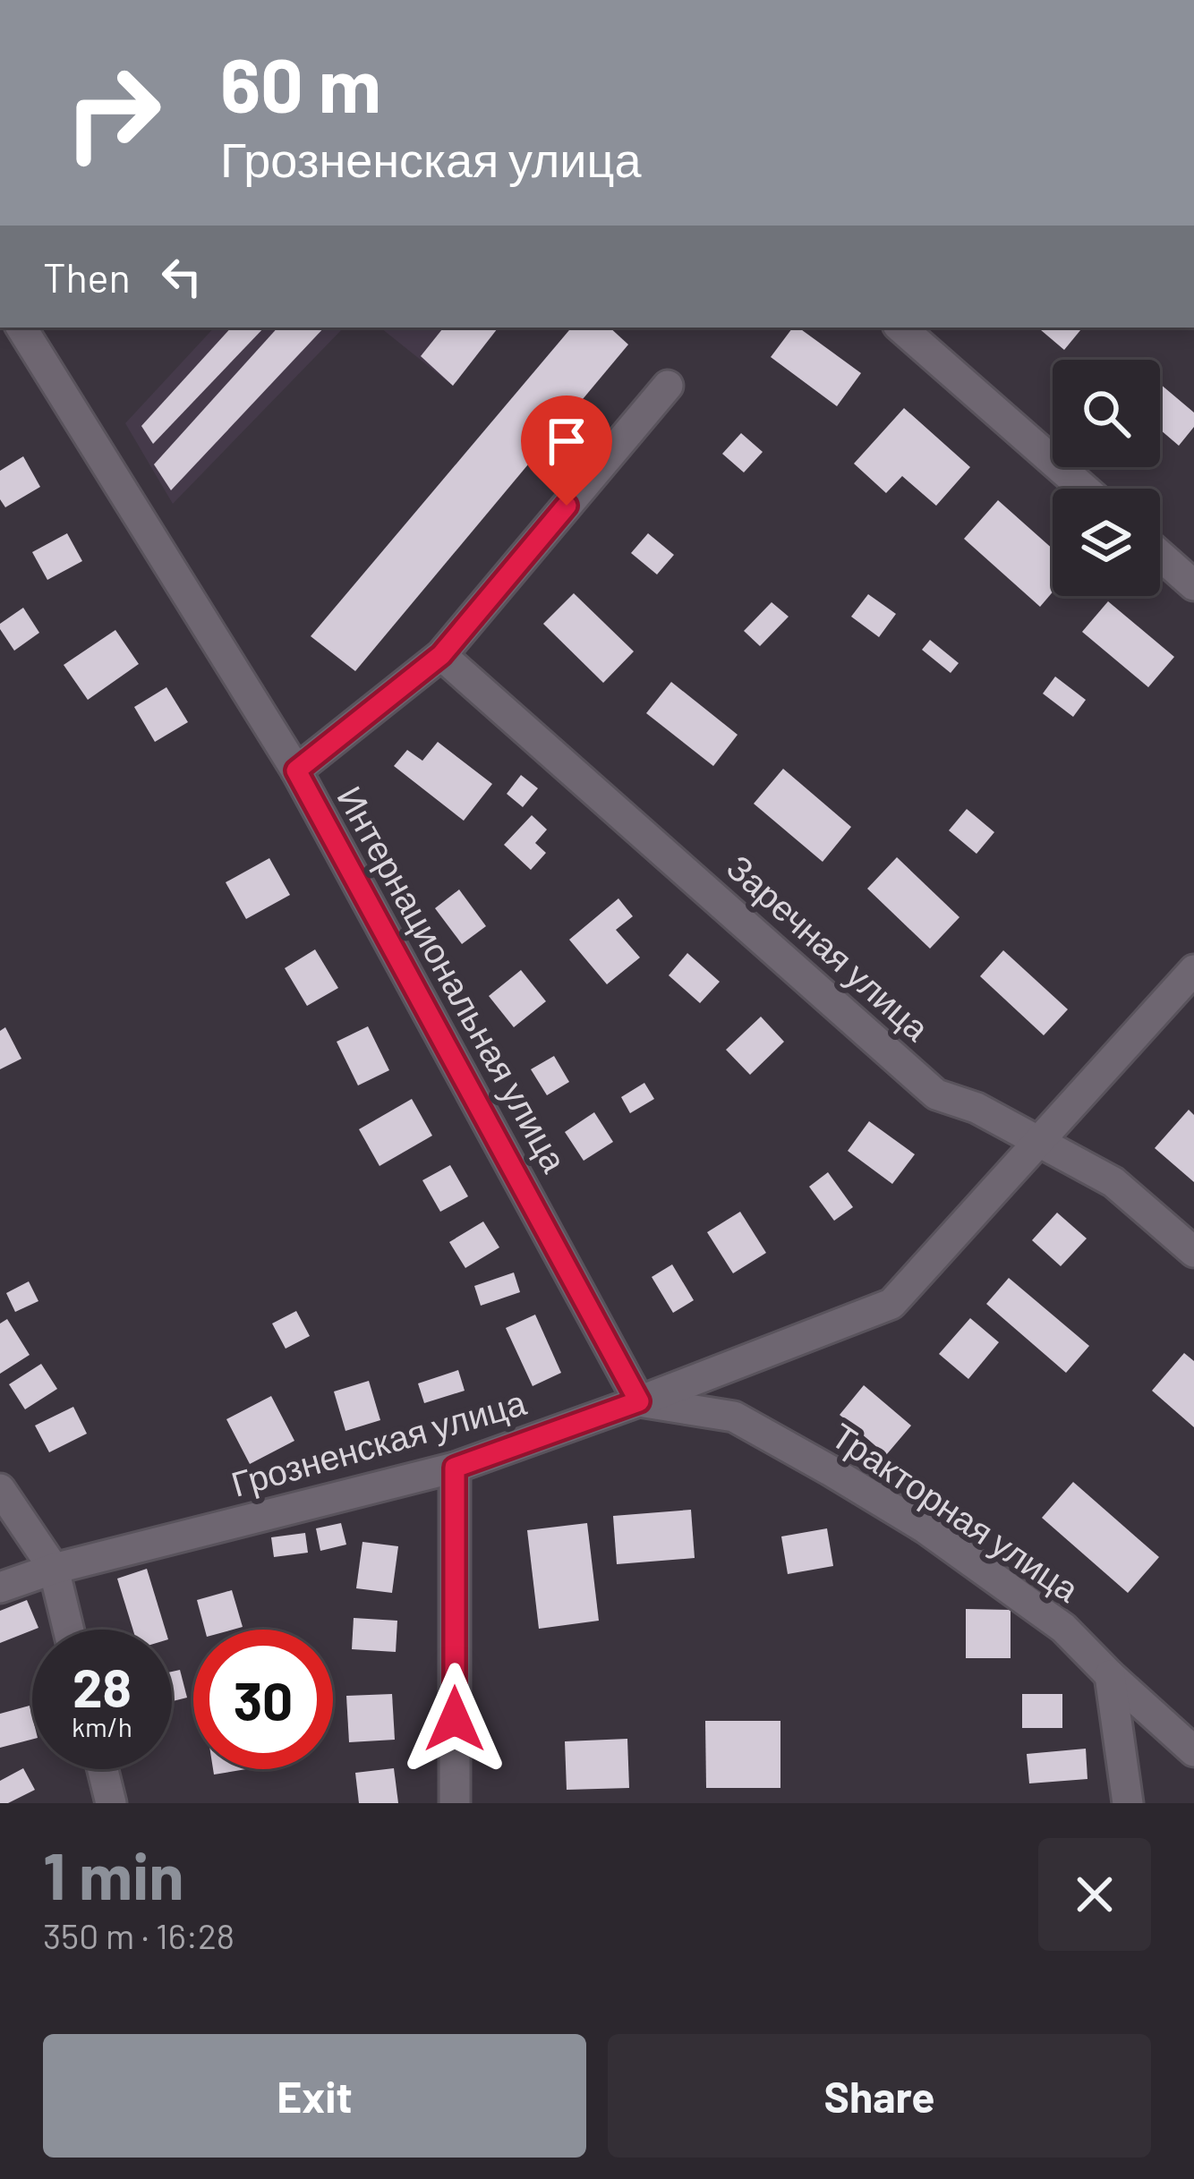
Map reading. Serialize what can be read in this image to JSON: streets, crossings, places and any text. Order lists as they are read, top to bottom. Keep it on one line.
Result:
{"streets":{"street":["Заречная улица","Интернациональная улица","Грозненская улица","Тракторная улица"]},"crossings":[["Заречная улица","Грозненская улица"],["Интернациональная улица","Грозненская улица"],["Интернациональная улица","Тракторная улица"],["Грозненская улица","Тракторная улица"]],"page":{"turn":["60 m","Грозненская улица"],"then":"Then","speed":"28 km/h","limit":"30","heading":["1 min","350 m · 16:28"],"buttons":["Exit","Share"]}}
